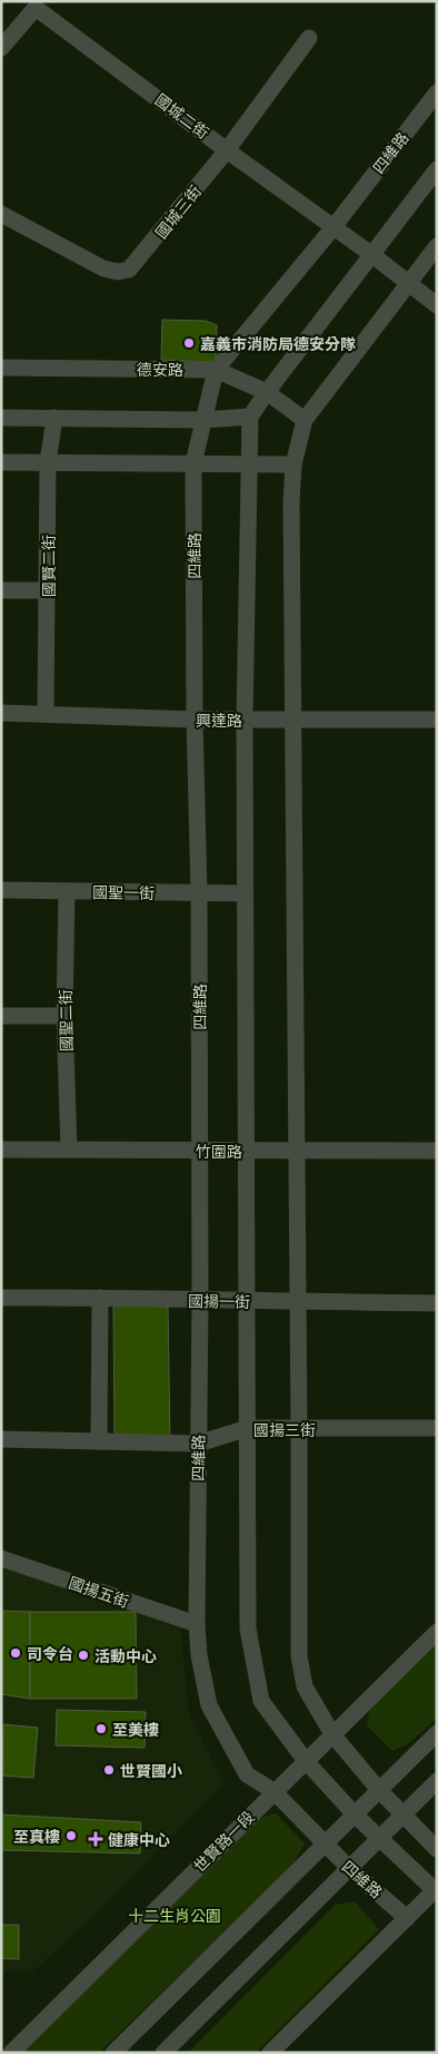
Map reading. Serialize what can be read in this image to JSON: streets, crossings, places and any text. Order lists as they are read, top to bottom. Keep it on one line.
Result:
{"streets":{"street":["國城二街","四維路","國城三街","德安路","國賢二街","興達路","國聖一街","國聖二街","竹圍路","國揚一街","國揚三街","國揚五街","世賢路一段"]},"crossings":[["國城二街","四維路"],["國城二街","國城三街"],["四維路","德安路"],["四維路","興達路"],["四維路","國聖一街"],["四維路","竹圍路"],["四維路","國揚一街"],["四維路","國揚三街"],["四維路","國揚五街"],["四維路","世賢路一段"],["國賢二街","興達路"],["國聖一街","國聖二街"],["國聖二街","竹圍路"]],"parks":["十二生肖公園"],"places":{"other":["嘉義市消防局德安分隊","司令台","活動中心","至美樓","世賢國小","至真樓"],"health":["健康中心"]}}
